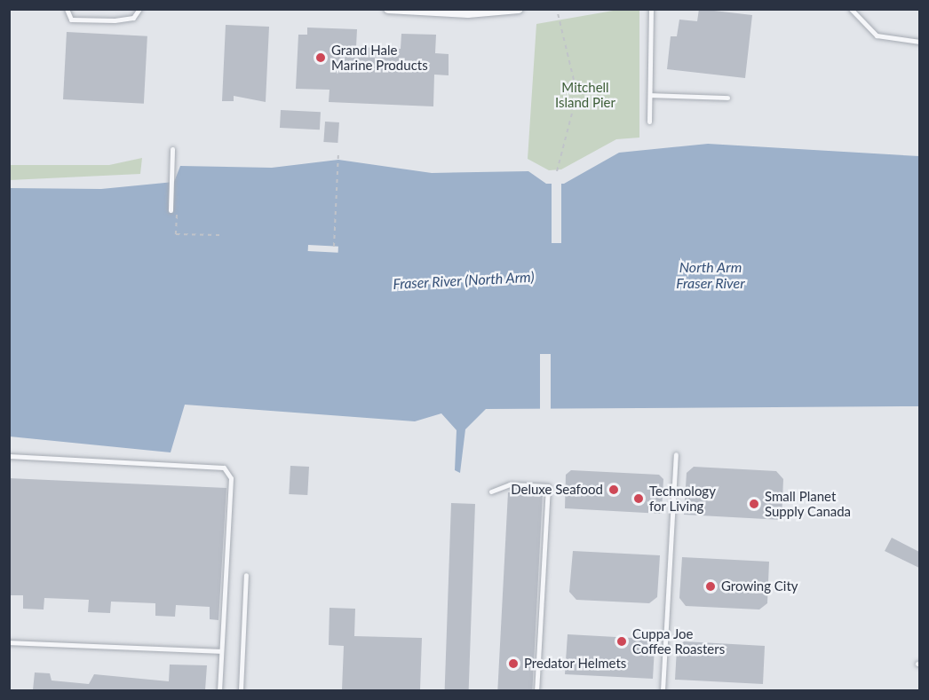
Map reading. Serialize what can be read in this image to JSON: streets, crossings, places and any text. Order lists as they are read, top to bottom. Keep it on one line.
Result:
{"water":["North Arm Fraser River","Fraser River (North Arm)"],"parks":["Mitchell Island Pier"],"places":["Grand Hale Marine Products","Deluxe Seafood","Technology for Living","Small Planet Supply Canada","Growing City","Cuppa Joe Coffee Roasters","Predator Helmets"]}
